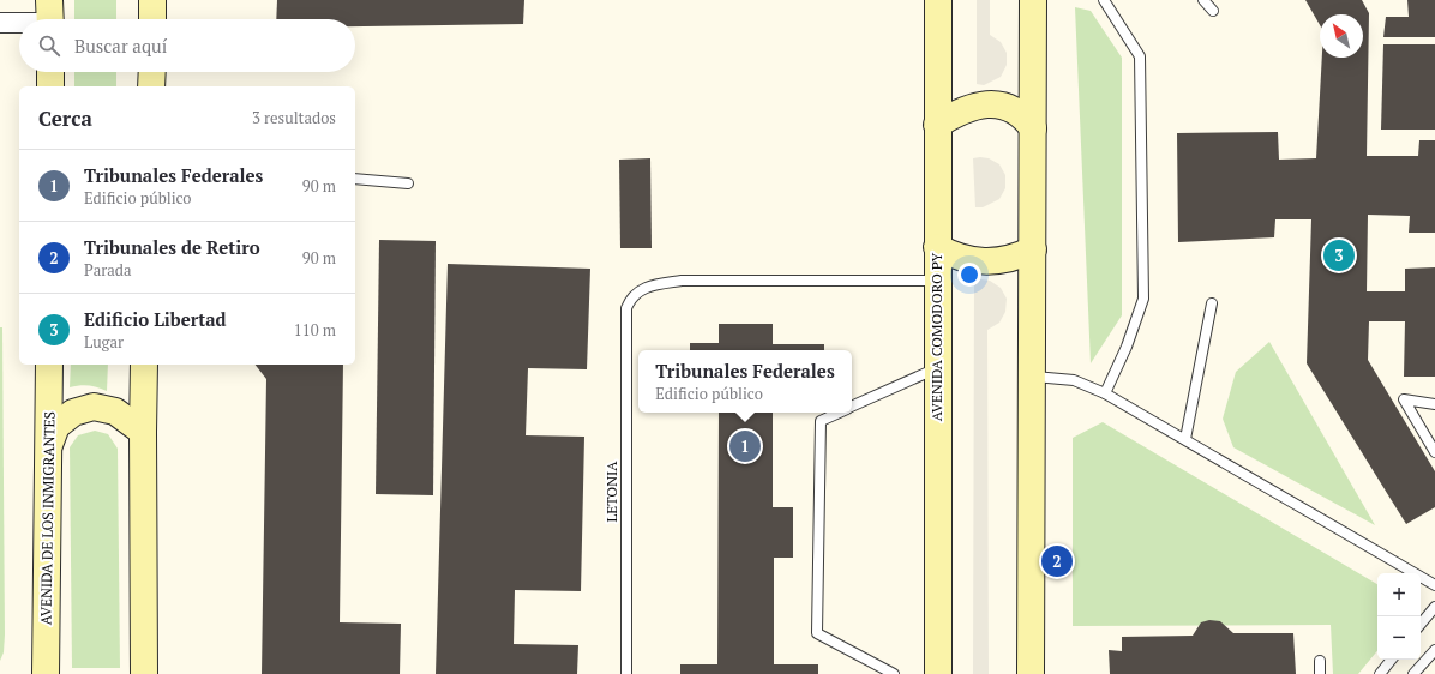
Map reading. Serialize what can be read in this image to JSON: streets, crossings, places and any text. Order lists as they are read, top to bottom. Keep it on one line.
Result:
{"streets":{"main road":["AVENIDA COMODORO PY","AVENIDA DE LOS INMIGRANTES"],"lane":["LETONIA"]},"crossings":[["AVENIDA COMODORO PY","LETONIA"]],"north":"top left","page":{"search":"Buscar aquí","heading":["Cerca","3 resultados"],"list":[{"mark":"1","name":"Tribunales Federales","note":"Edificio público","value":"90 m"},{"mark":"2","name":"Tribunales de Retiro","note":"Parada","value":"90 m"},{"mark":"3","name":"Edificio Libertad","note":"Lugar","value":"110 m"}],"pins":["3","1","2"],"popup":["Tribunales Federales","Edificio público"],"map_buttons":["+","−"]}}
